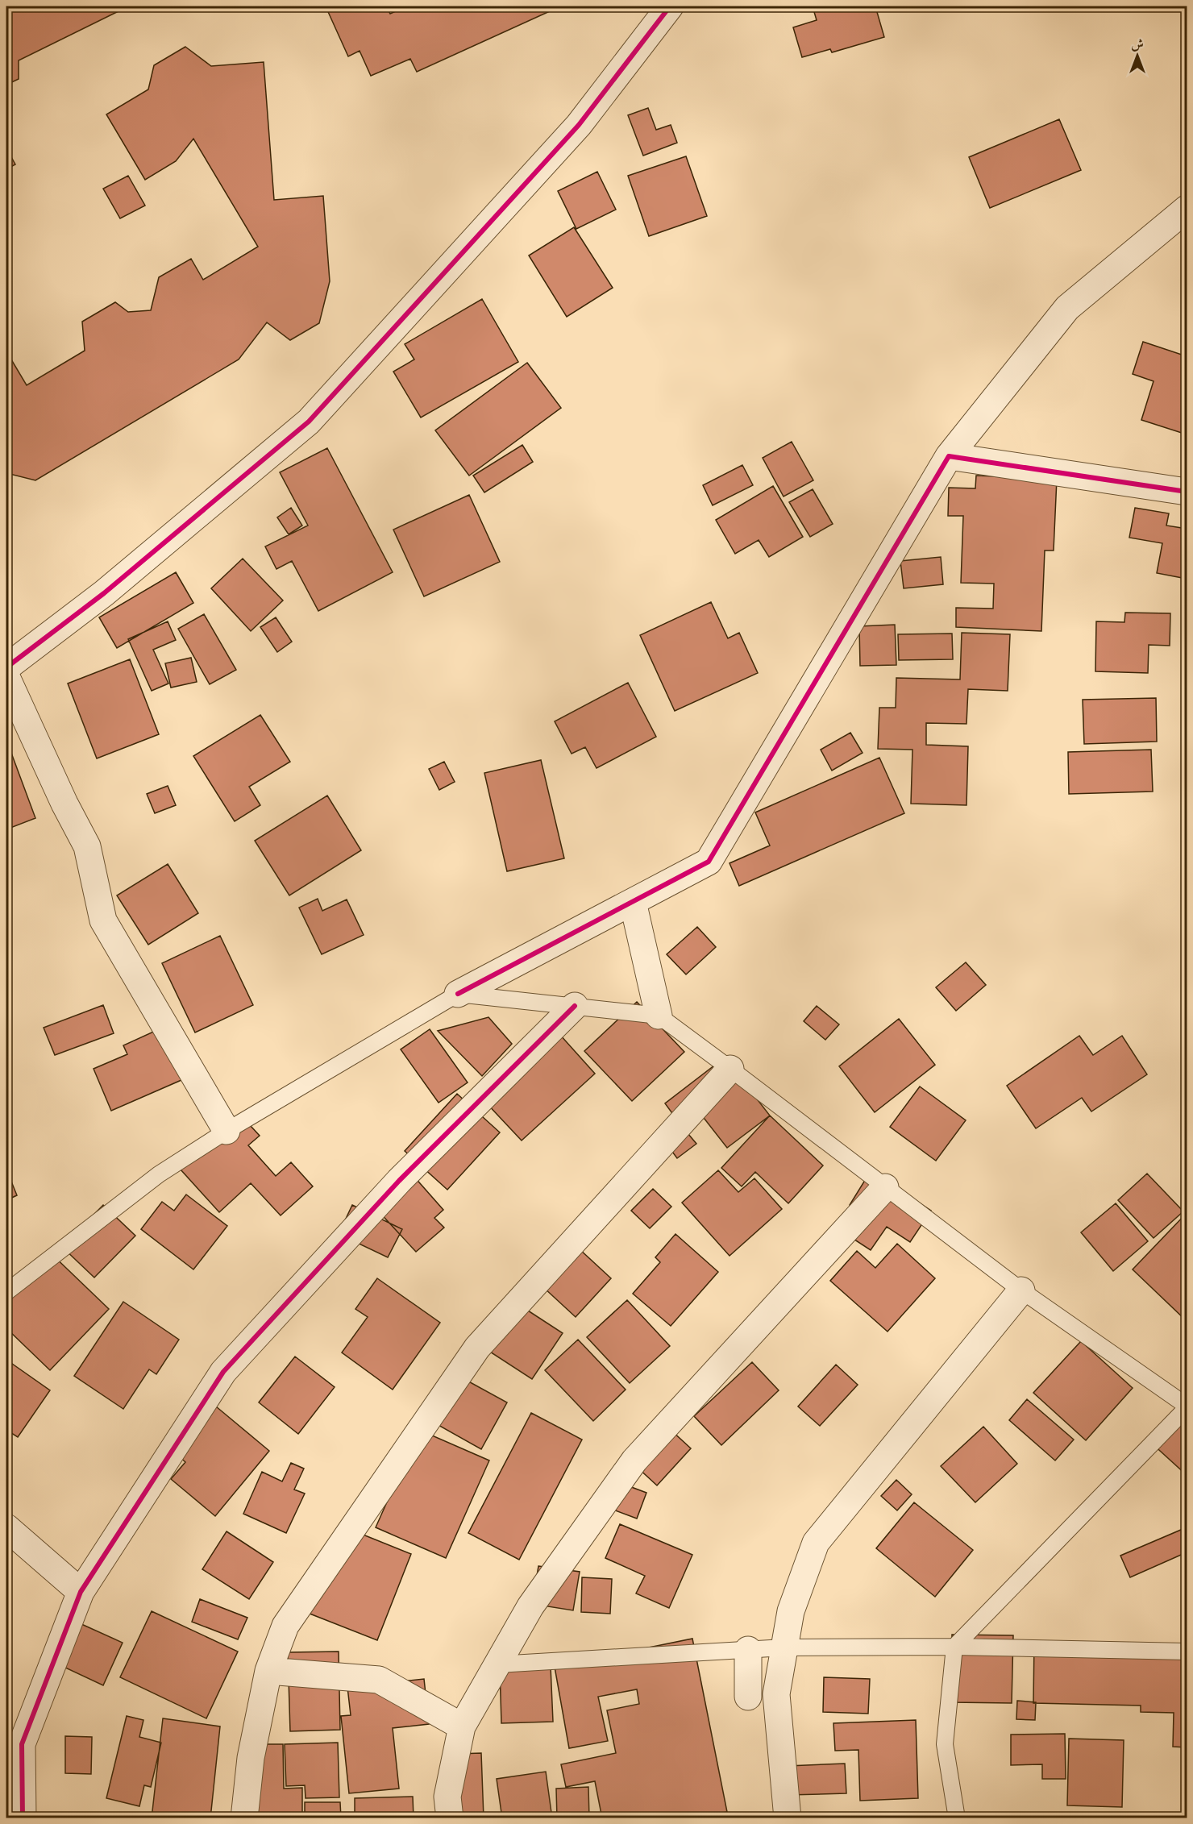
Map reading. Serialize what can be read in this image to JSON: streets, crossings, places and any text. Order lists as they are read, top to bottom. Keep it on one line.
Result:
{"north":"top"}
